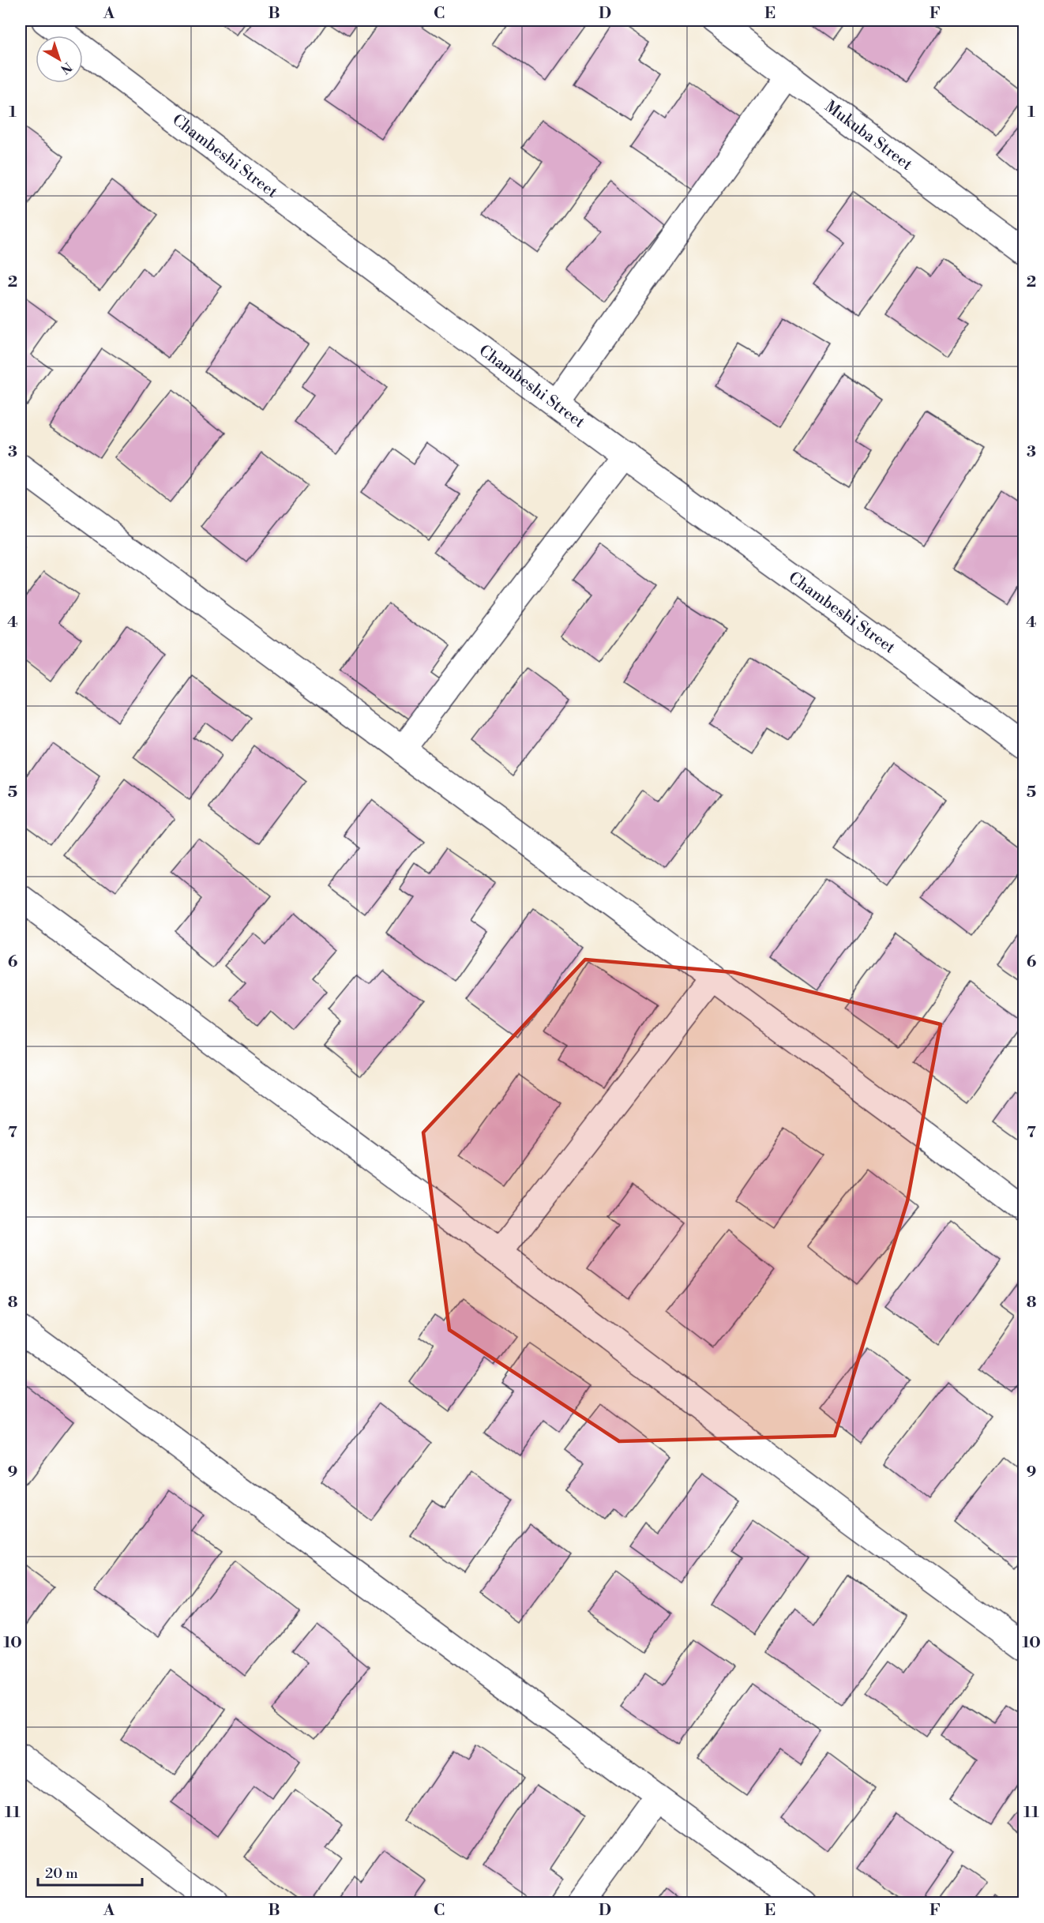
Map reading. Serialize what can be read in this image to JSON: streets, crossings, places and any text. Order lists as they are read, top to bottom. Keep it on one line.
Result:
{"streets":{"street":["Mukuba Street","Chambeshi Street"]},"scale_bar":"20 m","north":"bottom right","grid":{"columns":["A","B","C","D","E","F"],"rows":["1","2","3","4","5","6","7","8","9","10","11"]}}
